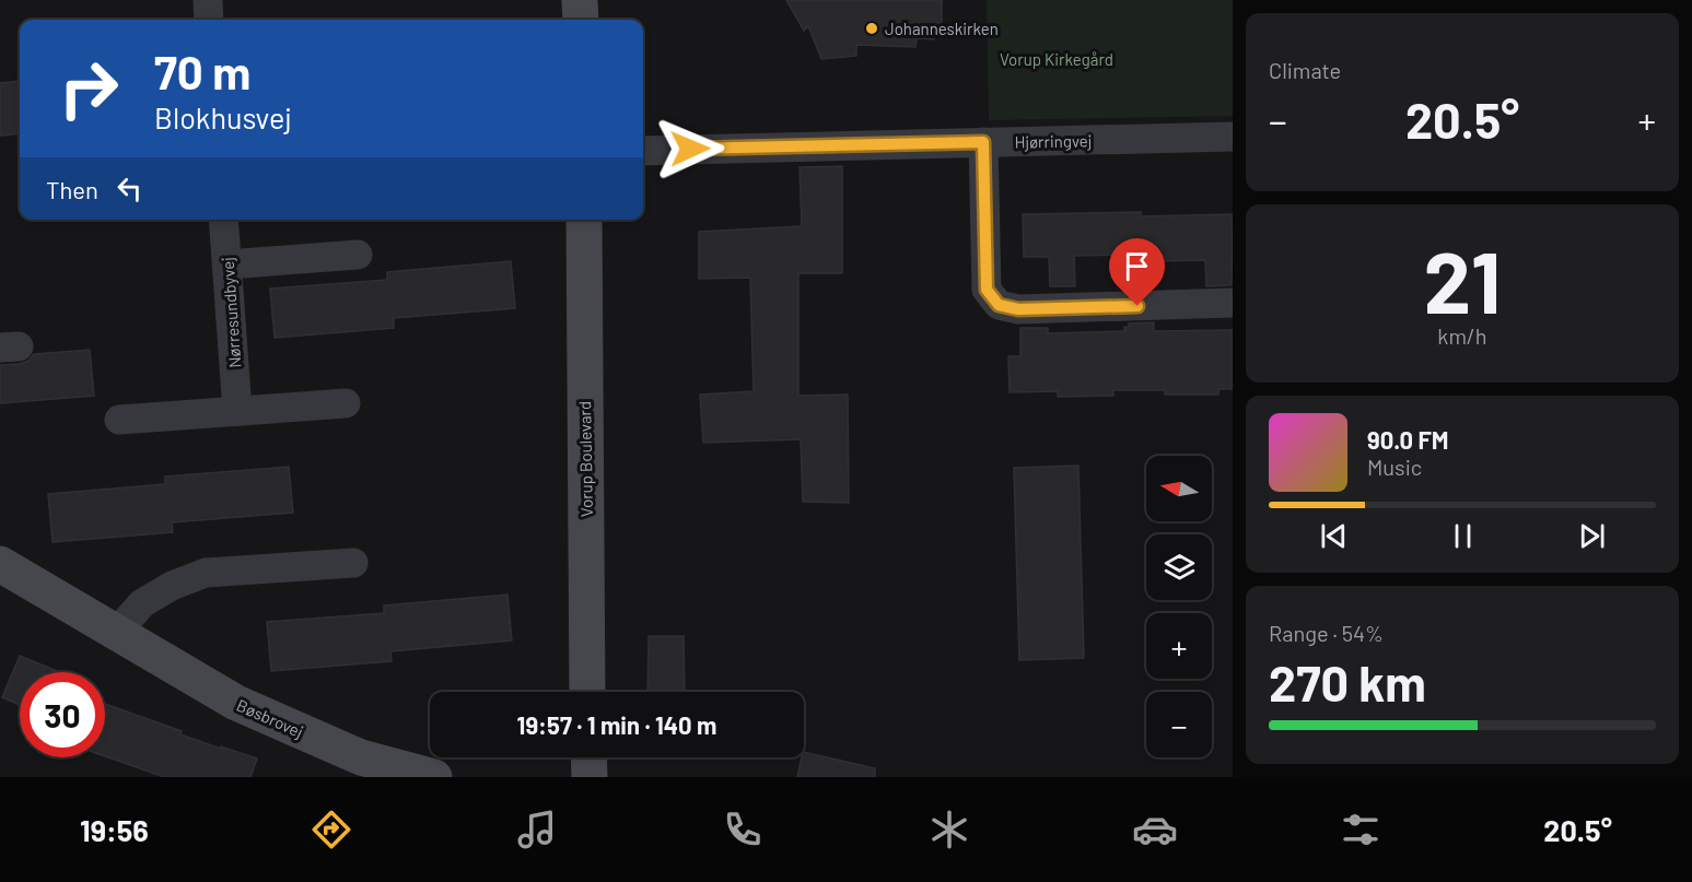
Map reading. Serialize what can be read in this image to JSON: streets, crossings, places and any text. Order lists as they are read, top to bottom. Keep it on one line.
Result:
{"streets":{"street":["Hjørringvej","Nørresundbyvej","Vorup Boulevard","Bøsbrovej"]},"parks":["Vorup Kirkegård"],"places":["Johanneskirken"],"north":"left","page":{"tile":["Climate",["21","km/h"],["Range · 54%","270 km"]],"turn":["70 m","Blokhusvej"],"heat":["−","20.5°","+"],"then":"Then","song":["90.0 FM","Music"],"map_buttons":["+","−"],"limit":"30","trip":"19:57 · 1 min · 140 m","tabs":["19:56","20.5°"]}}
